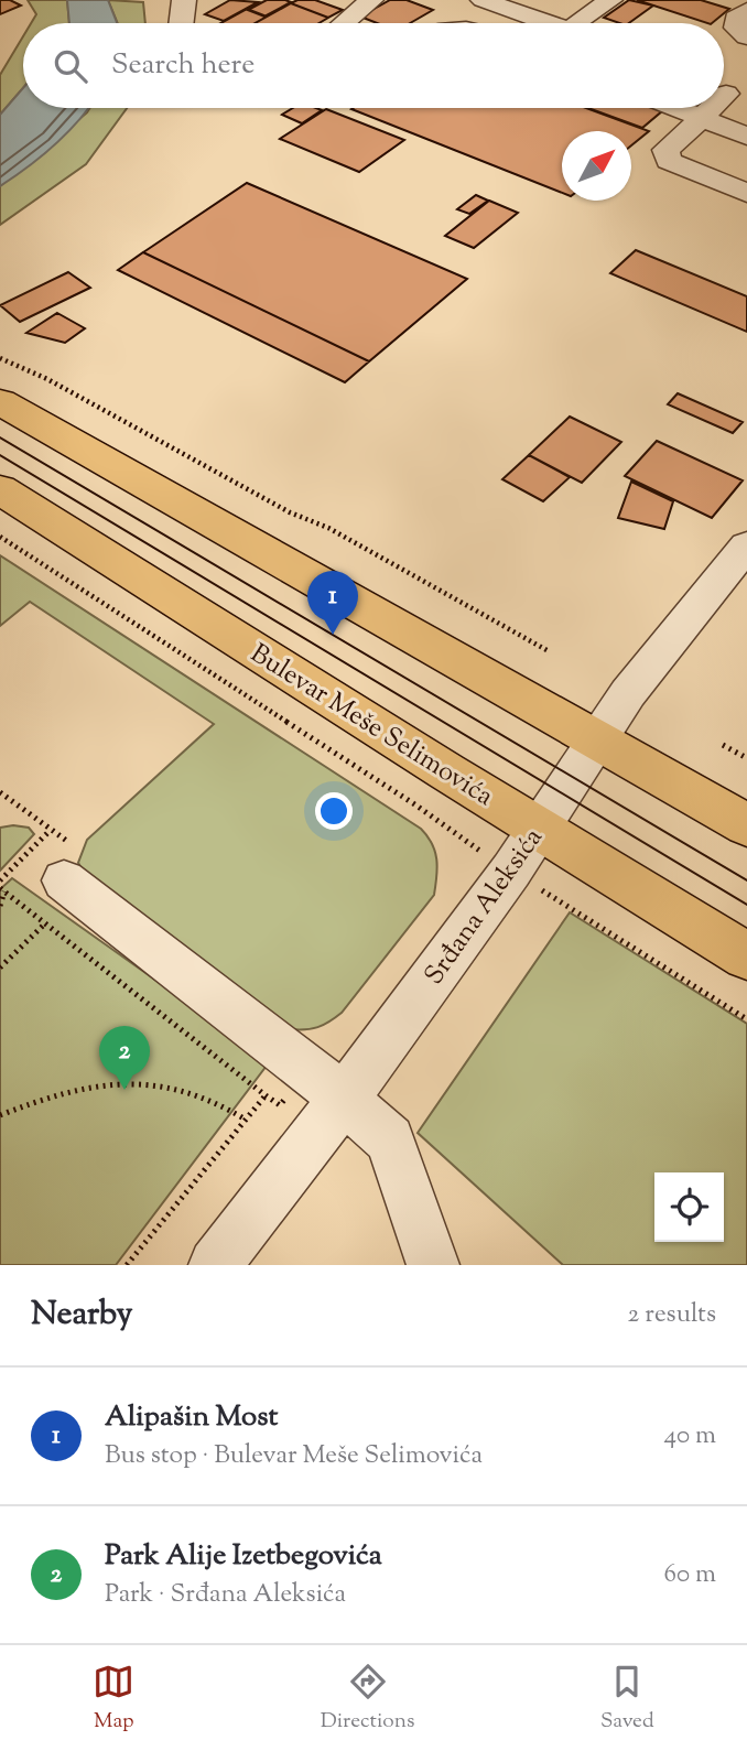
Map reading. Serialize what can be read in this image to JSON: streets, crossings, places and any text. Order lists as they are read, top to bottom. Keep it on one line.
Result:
{"streets":{"main road":["Bulevar Meše Selimovića"],"street":["Srđana Aleksića"]},"crossings":[["Bulevar Meše Selimovića","Srđana Aleksića"]],"north":"top right","page":{"search":"Search here","pins":["1","2"],"heading":["Nearby","2 results"],"list":[{"mark":"1","name":"Alipašin Most","note":"Bus stop · Bulevar Meše Selimovića","value":"40 m"},{"mark":"2","name":"Park Alije Izetbegovića","note":"Park · Srđana Aleksića","value":"60 m"}],"nav":["Map","Directions","Saved"]}}
